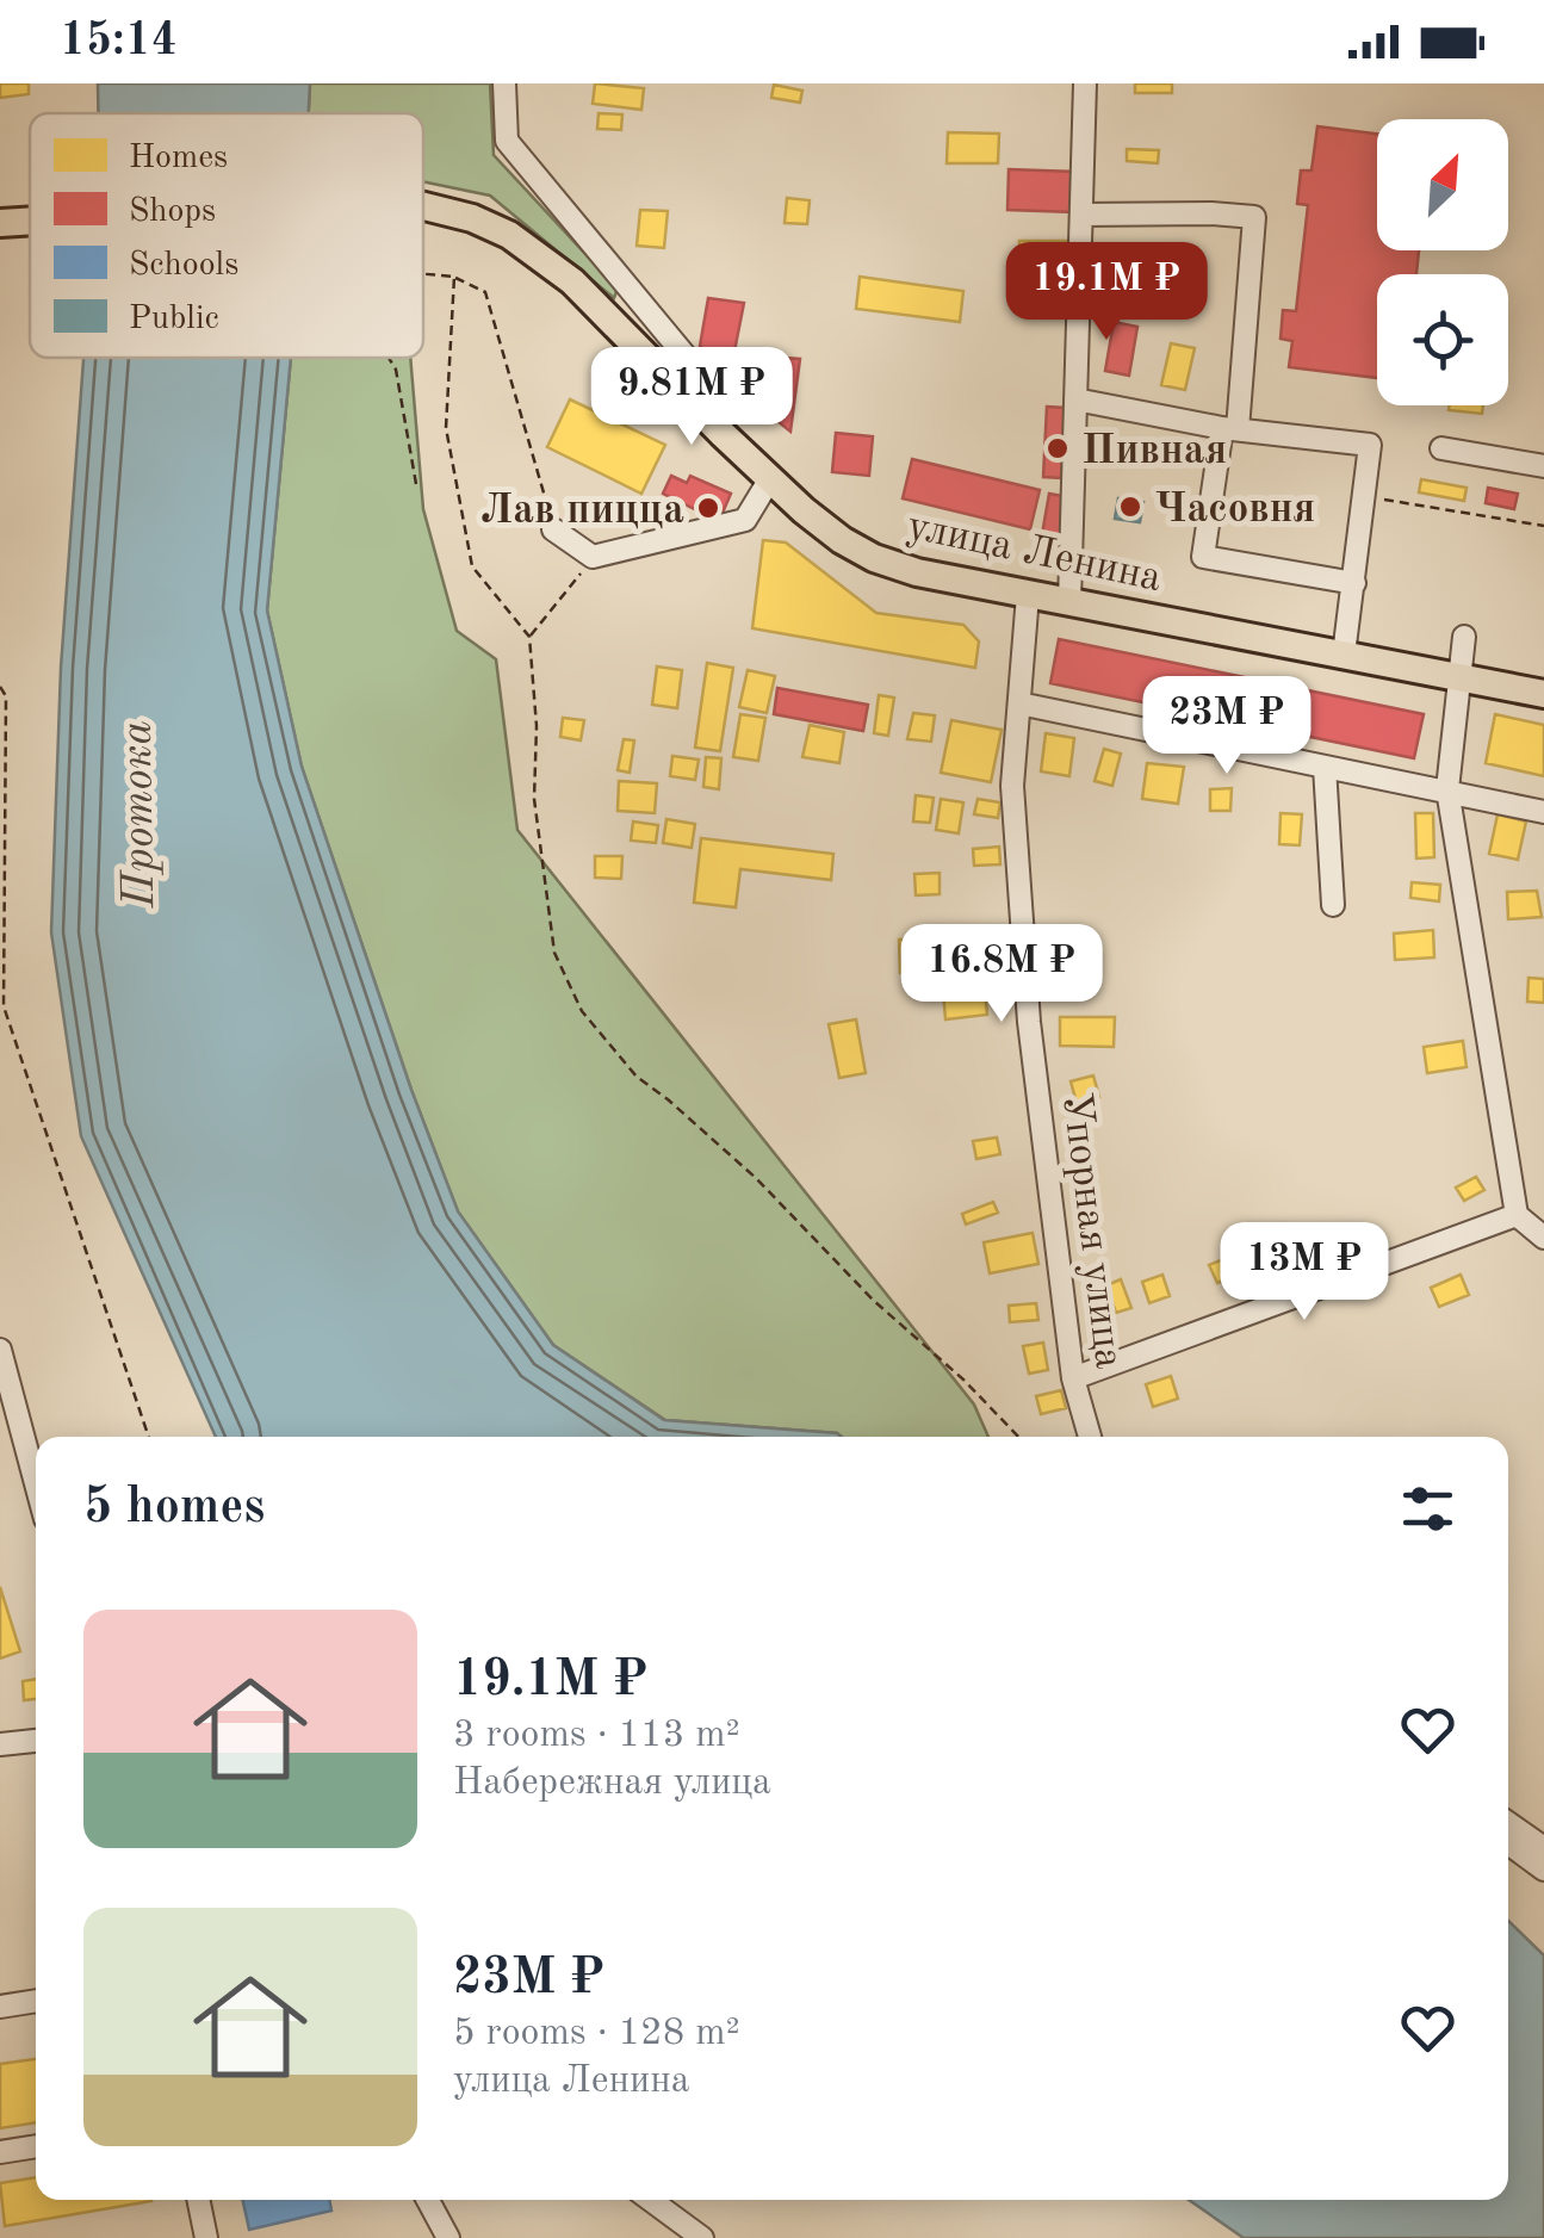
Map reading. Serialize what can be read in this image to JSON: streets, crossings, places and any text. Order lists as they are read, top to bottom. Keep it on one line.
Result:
{"streets":{"main road":["улица Ленина"],"street":["Упорная улица"]},"crossings":[["улица Ленина","Упорная улица"]],"water":["Протока"],"places":["Пивная","Часовня","Лав пицца"],"legend":["Homes","Shops","Schools","Public"],"north":"top right","page":{"status":"15:14","price":["19.1M ₽","9.81M ₽","23M ₽","16.8M ₽","13M ₽"],"heading":"5 homes","list":[{"name":"19.1M ₽","note":"3 rooms · 113 m² · Набережная улица"},{"name":"23M ₽","note":"5 rooms · 128 m² · улица Ленина"}]}}
